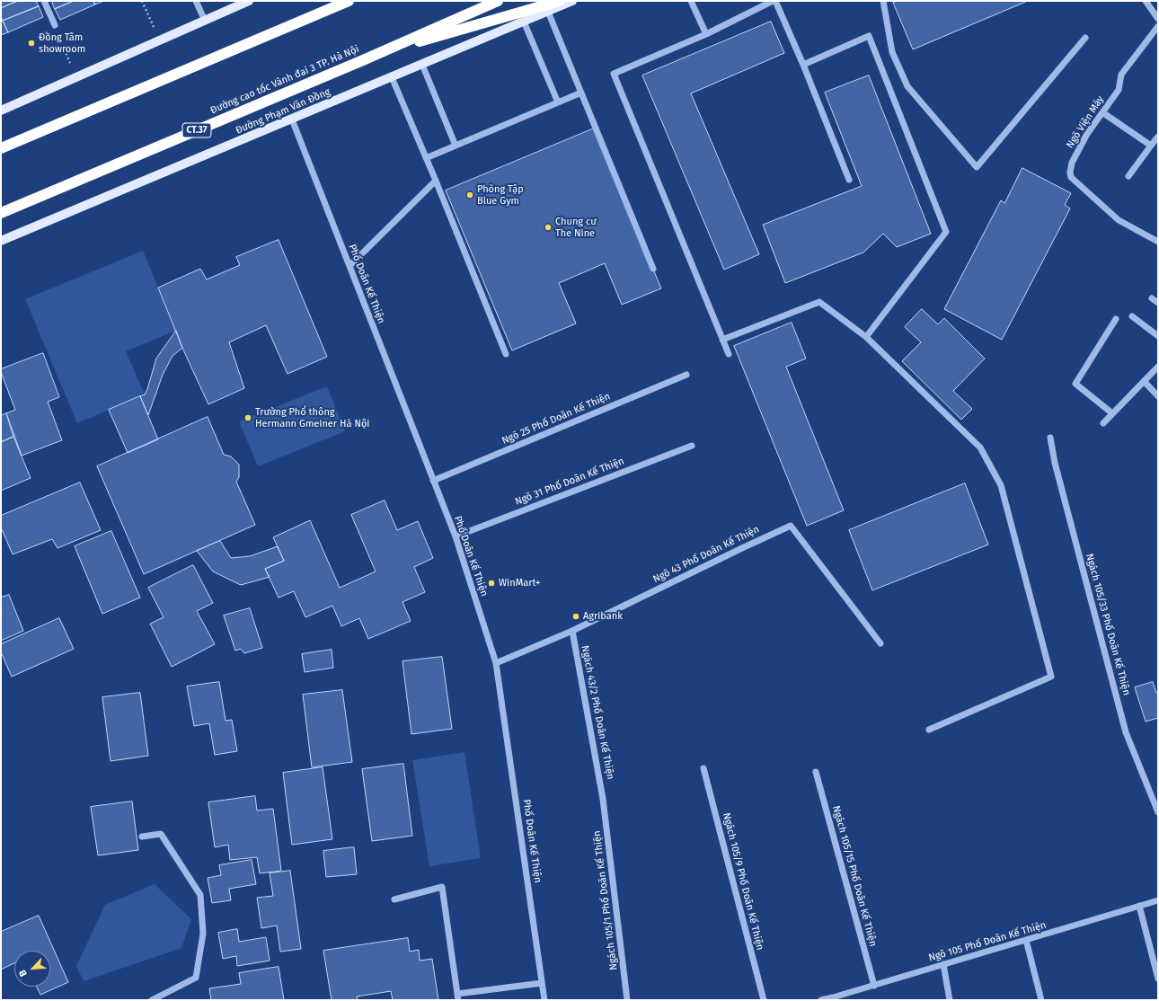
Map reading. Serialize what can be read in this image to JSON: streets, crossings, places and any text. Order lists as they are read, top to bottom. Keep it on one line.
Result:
{"streets":{"highway":["Đường cao tốc Vành đai 3 TP. Hà Nội","CT.37"],"main road":["Đường Phạm Văn Đồng"],"street":["Ngõ Viện Máy","Phố Doãn Kế Thiện","Ngõ 25 Phố Doãn Kế Thiện","Ngõ 31 Phố Doãn Kế Thiện","Ngõ 43 Phố Doãn Kế Thiện","Ngách 105/33 Phố Doãn Kế Thiện","Ngách 43/2 Phố Doãn Kế Thiện","Ngách 105/15 Phố Doãn Kế Thiện","Ngách 105/9 Phố Doãn Kế Thiện","Ngách 105/1 Phố Doãn Kế Thiện","Ngõ 105 Phố Doãn Kế Thiện"]},"crossings":[["Đường Phạm Văn Đồng","Phố Doãn Kế Thiện"],["Phố Doãn Kế Thiện","Ngõ 25 Phố Doãn Kế Thiện"],["Phố Doãn Kế Thiện","Ngõ 31 Phố Doãn Kế Thiện"],["Phố Doãn Kế Thiện","Ngõ 43 Phố Doãn Kế Thiện"],["Ngõ 43 Phố Doãn Kế Thiện","Ngách 43/2 Phố Doãn Kế Thiện"],["Ngách 43/2 Phố Doãn Kế Thiện","Ngách 105/1 Phố Doãn Kế Thiện"],["Ngách 105/15 Phố Doãn Kế Thiện","Ngõ 105 Phố Doãn Kế Thiện"]],"places":["Đồng Tâm showroom","Phòng Tập Blue Gym","Chung cư The Nine","Trường Phổ thông Hermann Gmeiner Hà Nội","WinMart+","Agribank"],"north":"bottom left"}
